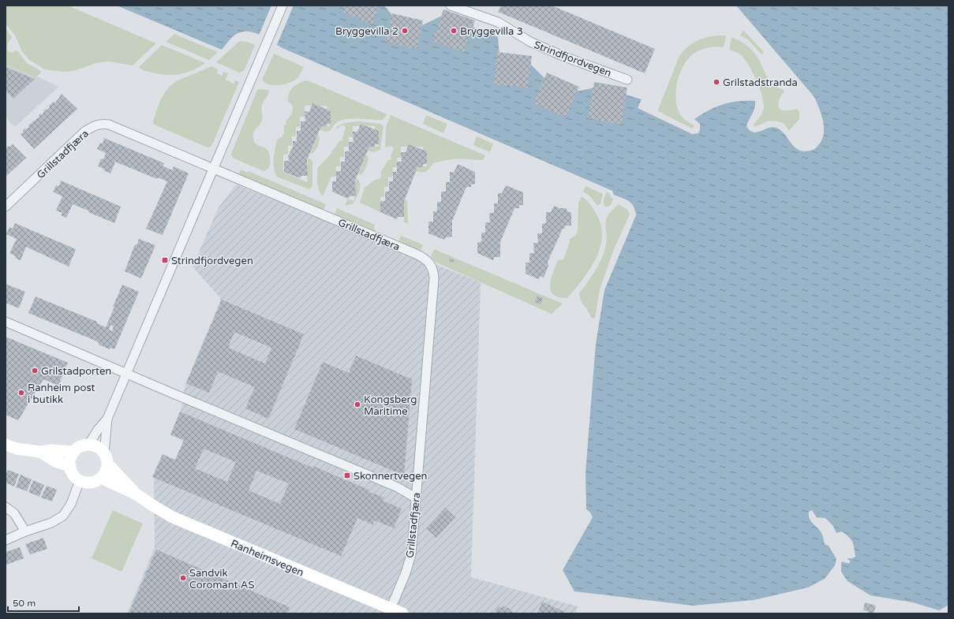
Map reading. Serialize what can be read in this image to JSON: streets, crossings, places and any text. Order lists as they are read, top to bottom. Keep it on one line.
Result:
{"streets":{"street":["Strindfjordvegen","Grillstadfjæra","Ranheimsvegen"]},"crossings":[["Grillstadfjæra","Ranheimsvegen"]],"places":{"other":["Bryggevilla 2","Bryggevilla 3","Grilstadstranda","Grilstadporten","Ranheim post i butikk","Kongsberg Maritime","Sandvik Coromant AS"],"transit":["Strindfjordvegen","Skonnertvegen"]},"scale_bar":"50 m"}
